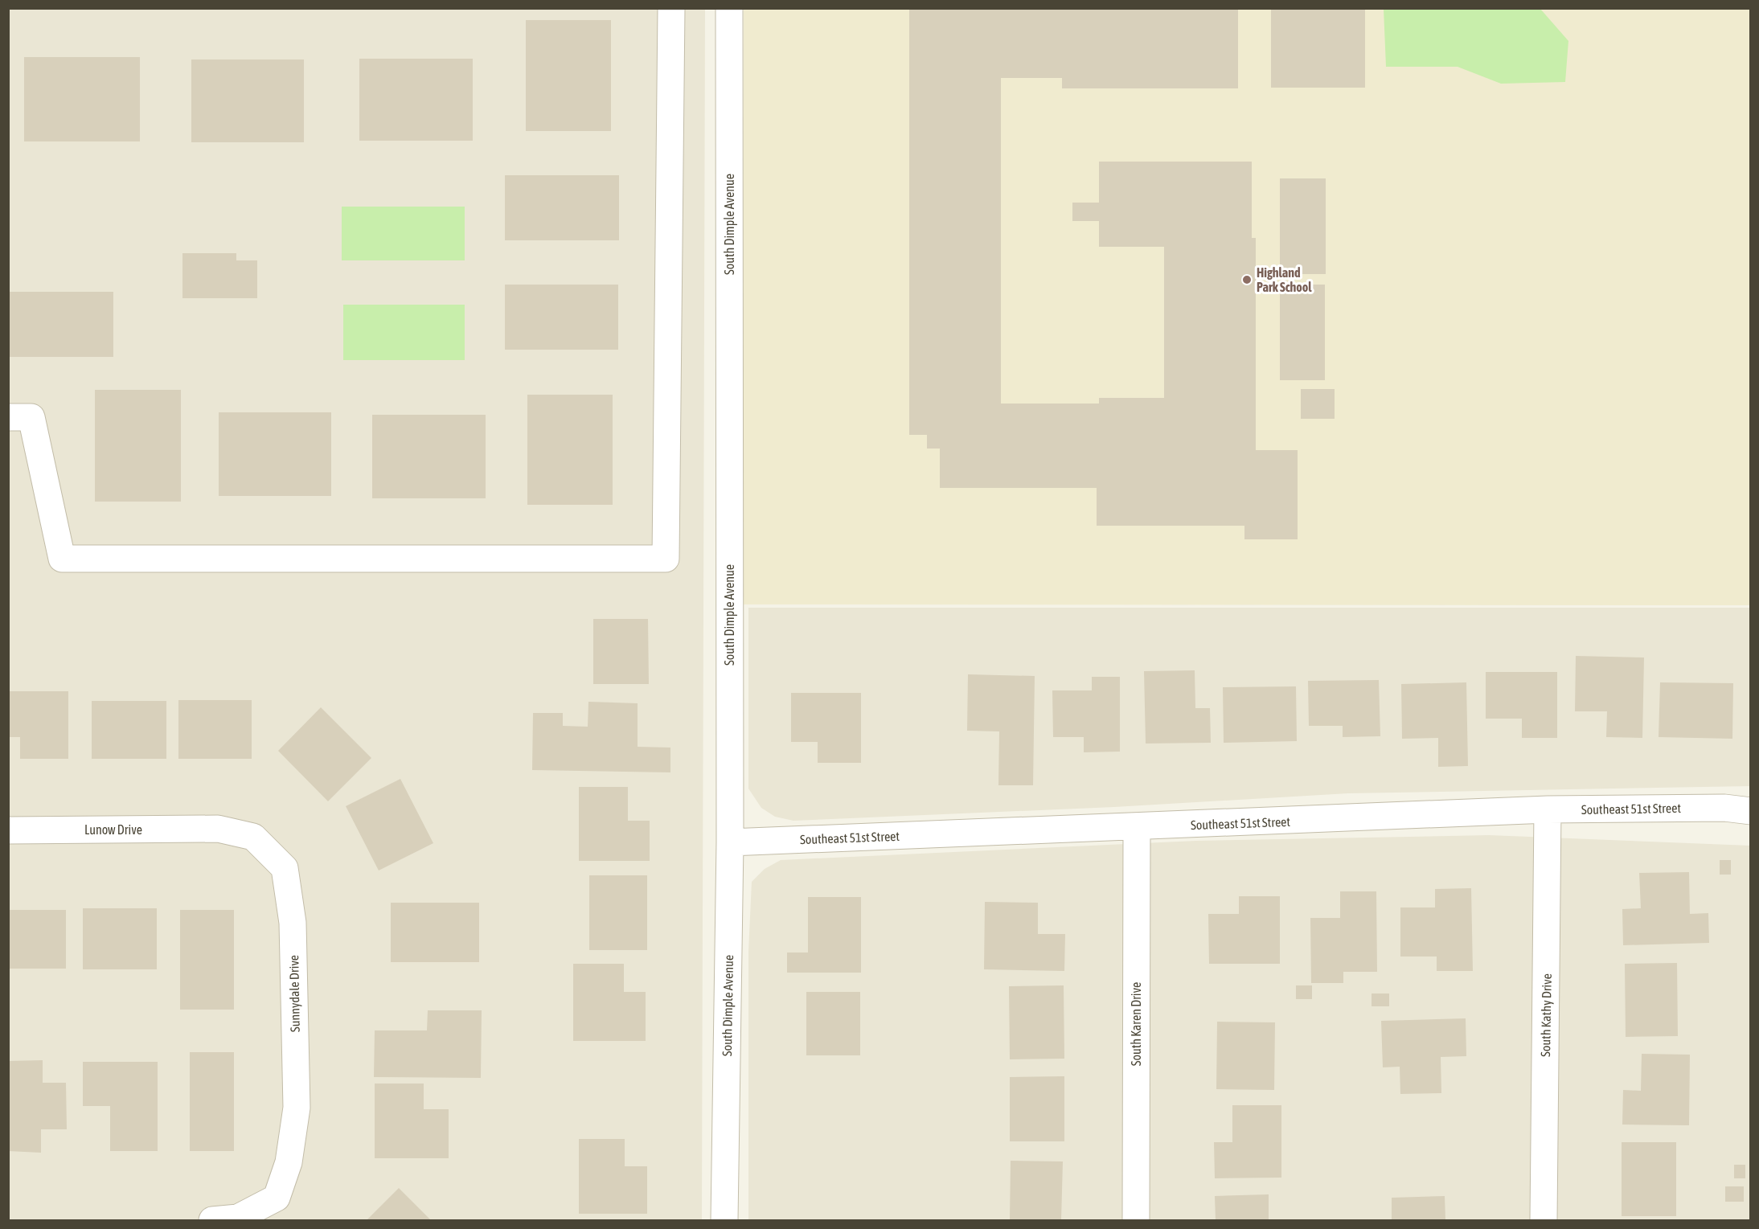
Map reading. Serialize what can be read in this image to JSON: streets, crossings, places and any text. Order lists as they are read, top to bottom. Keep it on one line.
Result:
{"streets":{"street":["South Dimple Avenue","Southeast 51st Street","Lunow Drive","Sunnydale Drive","South Kathy Drive","South Karen Drive"]},"crossings":[["South Dimple Avenue","Southeast 51st Street"],["Southeast 51st Street","South Kathy Drive"],["Southeast 51st Street","South Karen Drive"],["Lunow Drive","Sunnydale Drive"]],"places":["Highland Park School"]}
